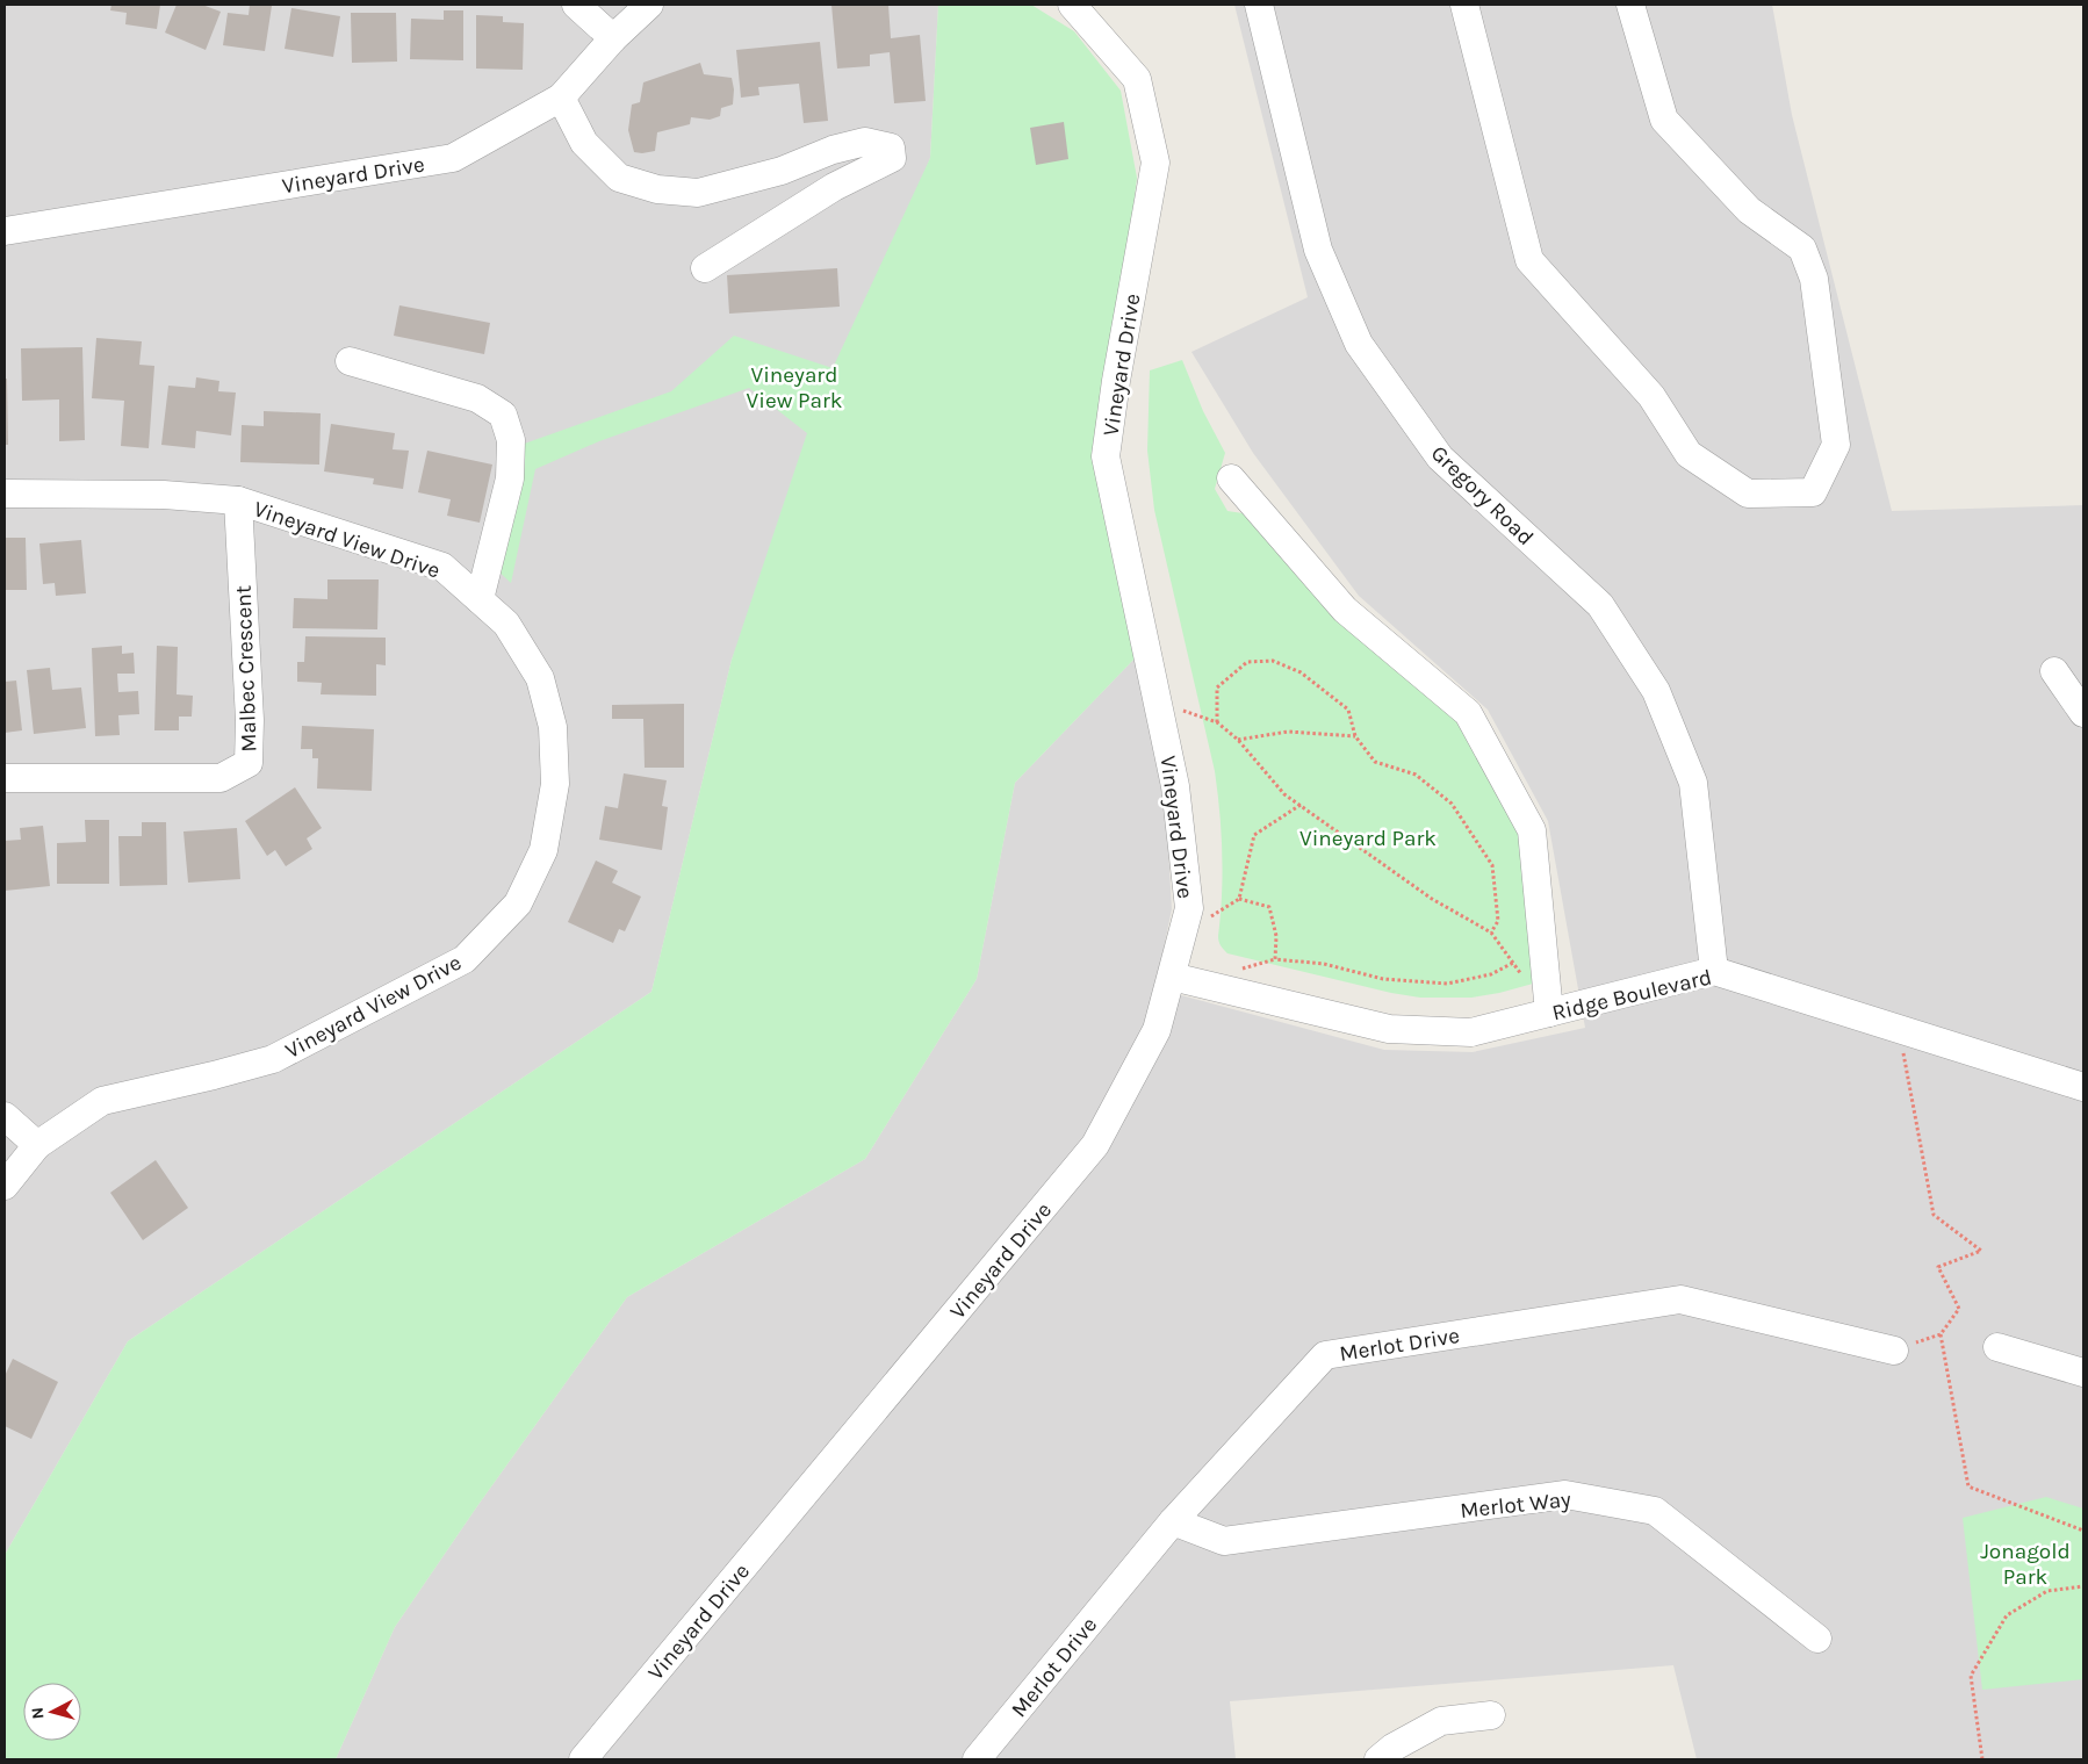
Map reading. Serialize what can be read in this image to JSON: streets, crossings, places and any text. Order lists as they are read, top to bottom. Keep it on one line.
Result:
{"streets":{"street":["Vineyard Drive","Gregory Road","Vineyard View Drive","Malbec Crescent","Ridge Boulevard","Merlot Drive","Merlot Way"]},"crossings":[["Vineyard Drive","Ridge Boulevard"],["Gregory Road","Ridge Boulevard"],["Vineyard View Drive","Malbec Crescent"],["Merlot Drive","Merlot Way"]],"parks":["Vineyard View Park","Vineyard Park","Jonagold Park"],"north":"left"}
